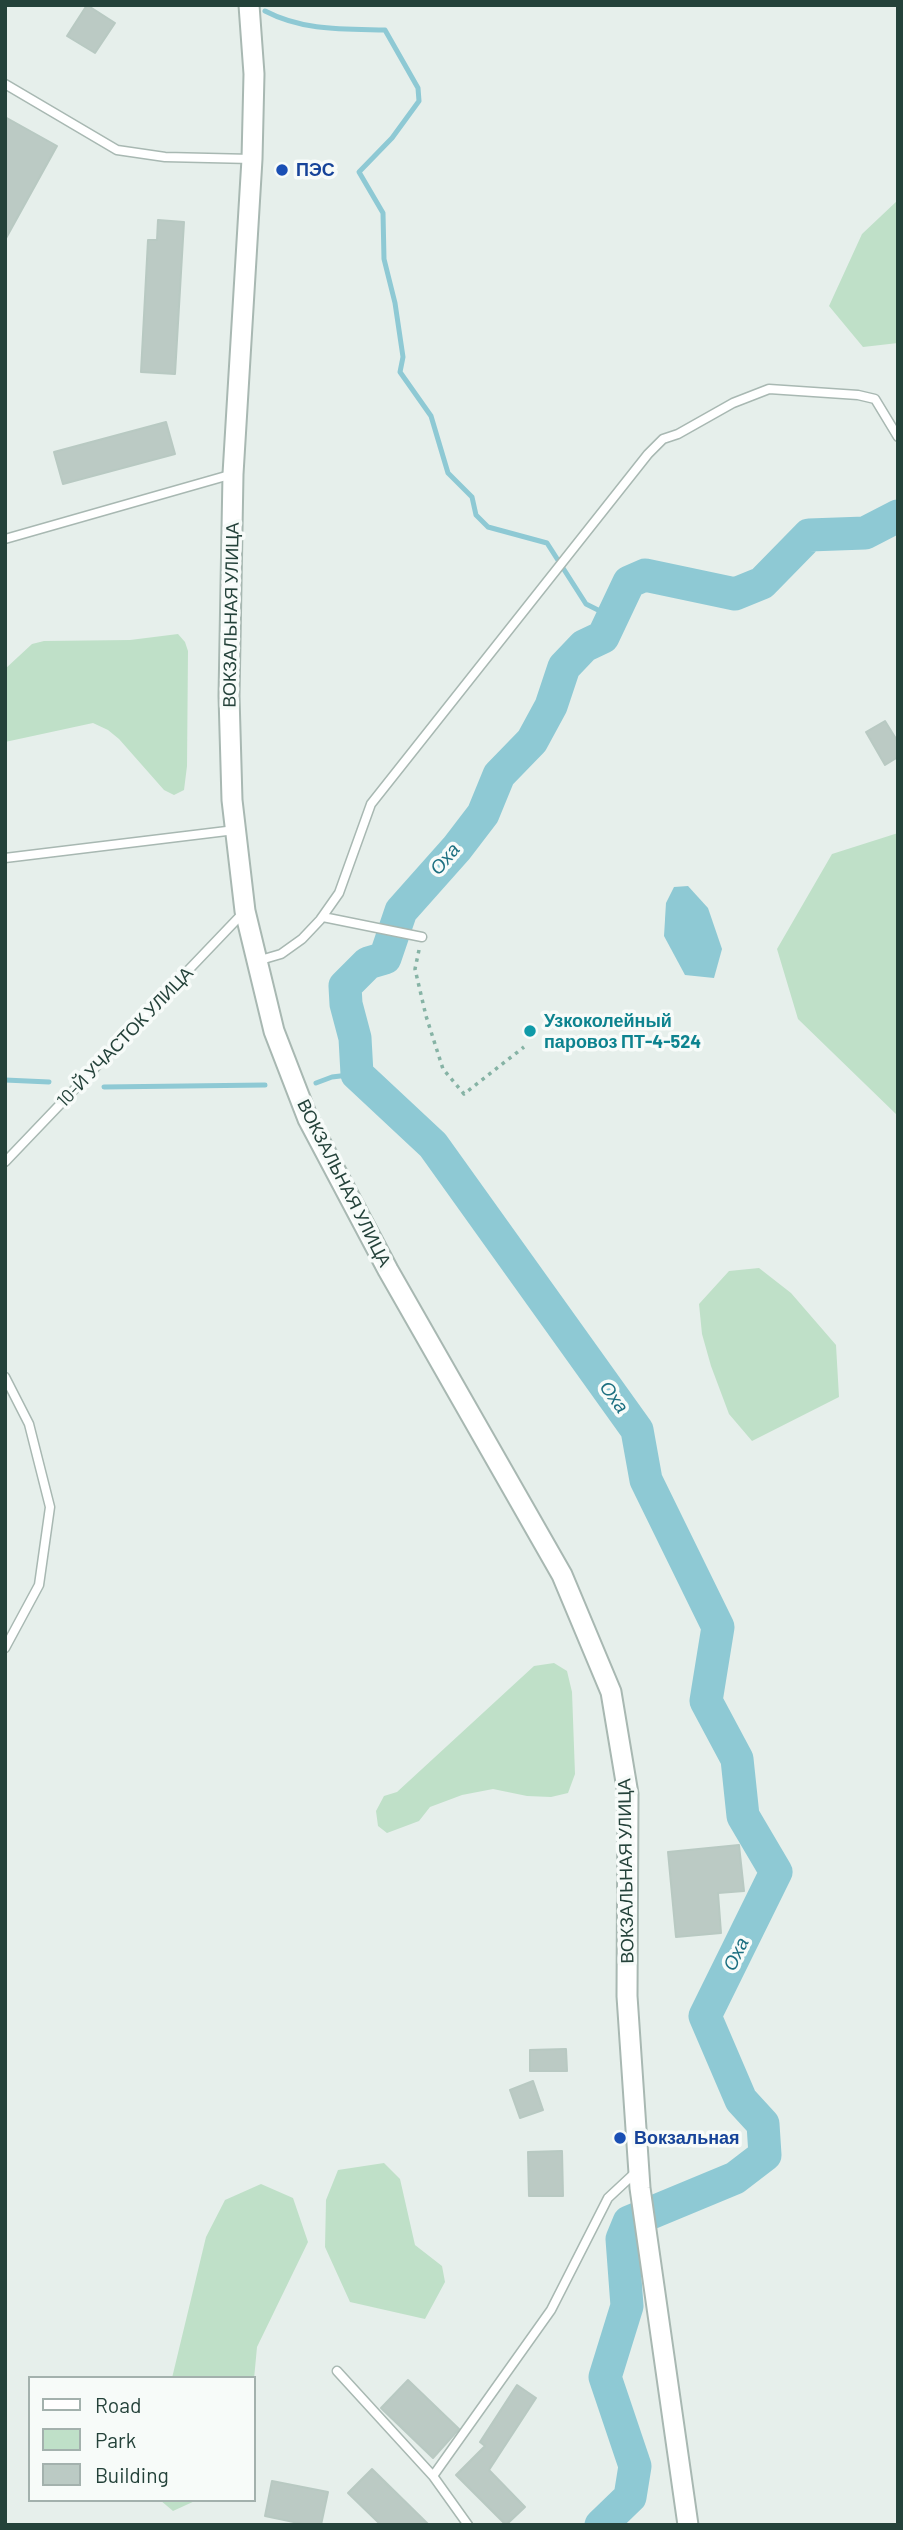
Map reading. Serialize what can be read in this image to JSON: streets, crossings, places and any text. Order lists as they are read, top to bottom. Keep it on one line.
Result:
{"streets":{"street":["ВОКЗАЛЬНАЯ УЛИЦА"],"lane":["10-Й УЧАСТОК УЛИЦА"]},"crossings":[["ВОКЗАЛЬНАЯ УЛИЦА","10-Й УЧАСТОК УЛИЦА"]],"water":["Оха"],"places":["ПЭС","Узкоколейный паровоз ПТ-4-524","Вокзальная"],"legend":["Road","Park","Building"]}
